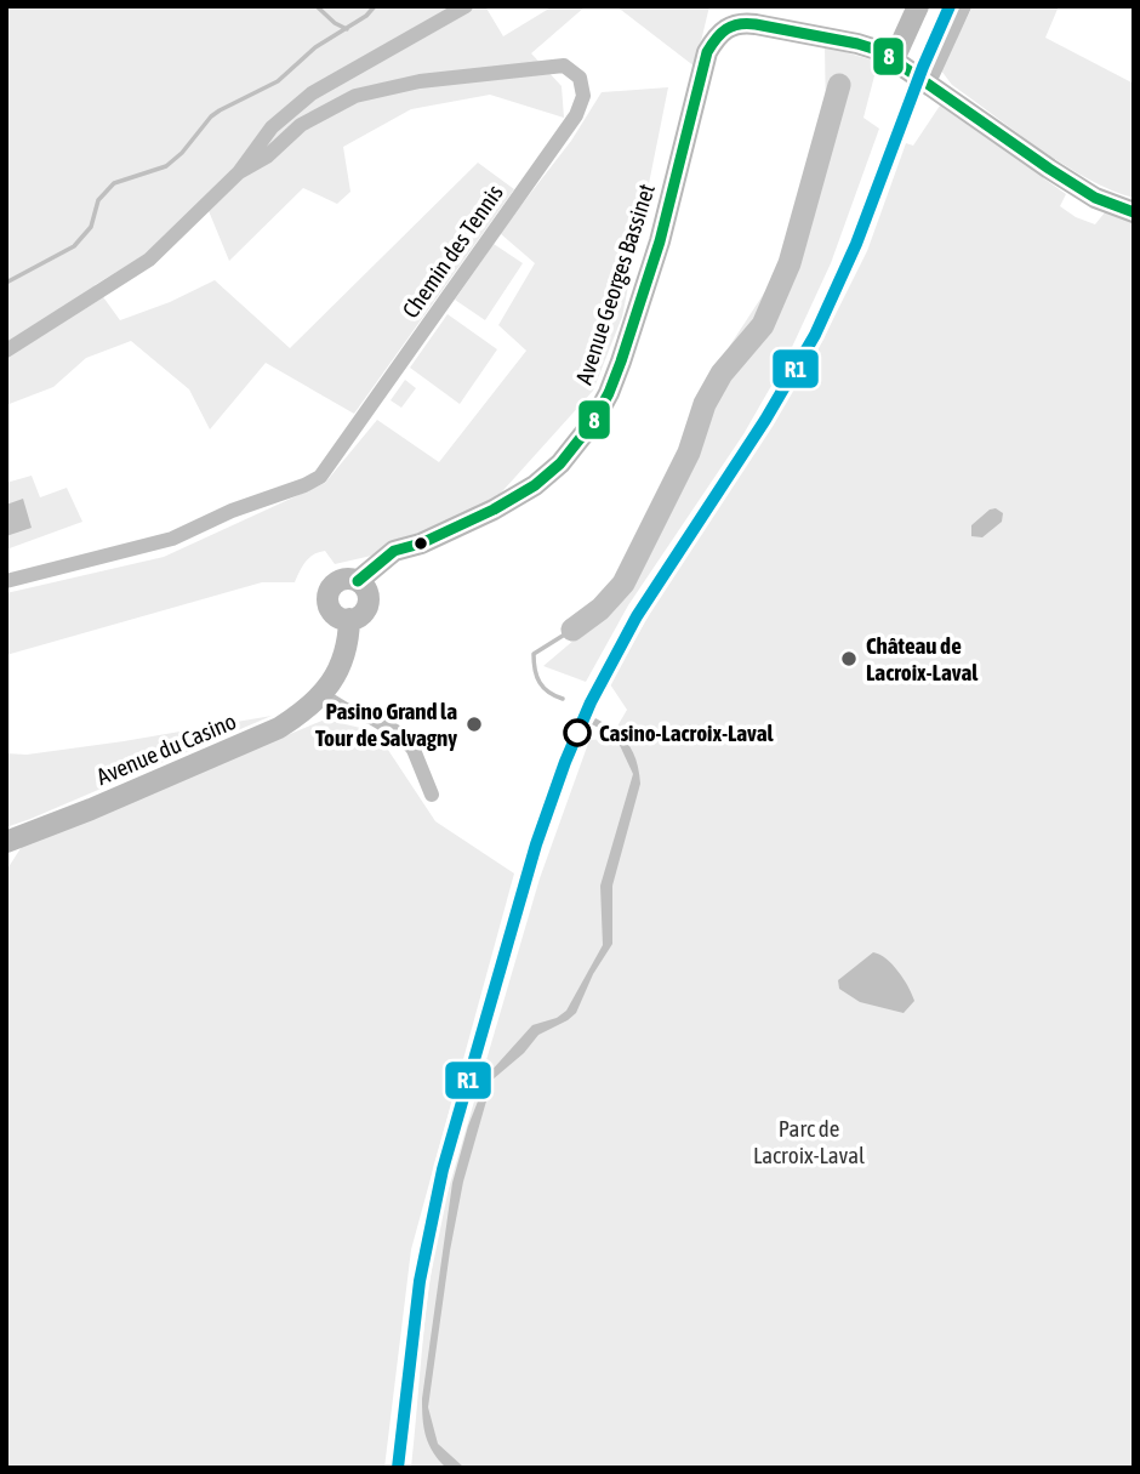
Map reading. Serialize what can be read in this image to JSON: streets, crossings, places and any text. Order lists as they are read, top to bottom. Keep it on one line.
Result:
{"streets":{"street":["Chemin des Tennis","Avenue Georges Bassinet","Avenue du Casino"]},"parks":["Parc de Lacroix-Laval"],"places":["Château de Lacroix-Laval","Pasino Grand la Tour de Salvagny","Casino-Lacroix-Laval"],"lines":["transit line R1","transit line 8"]}
